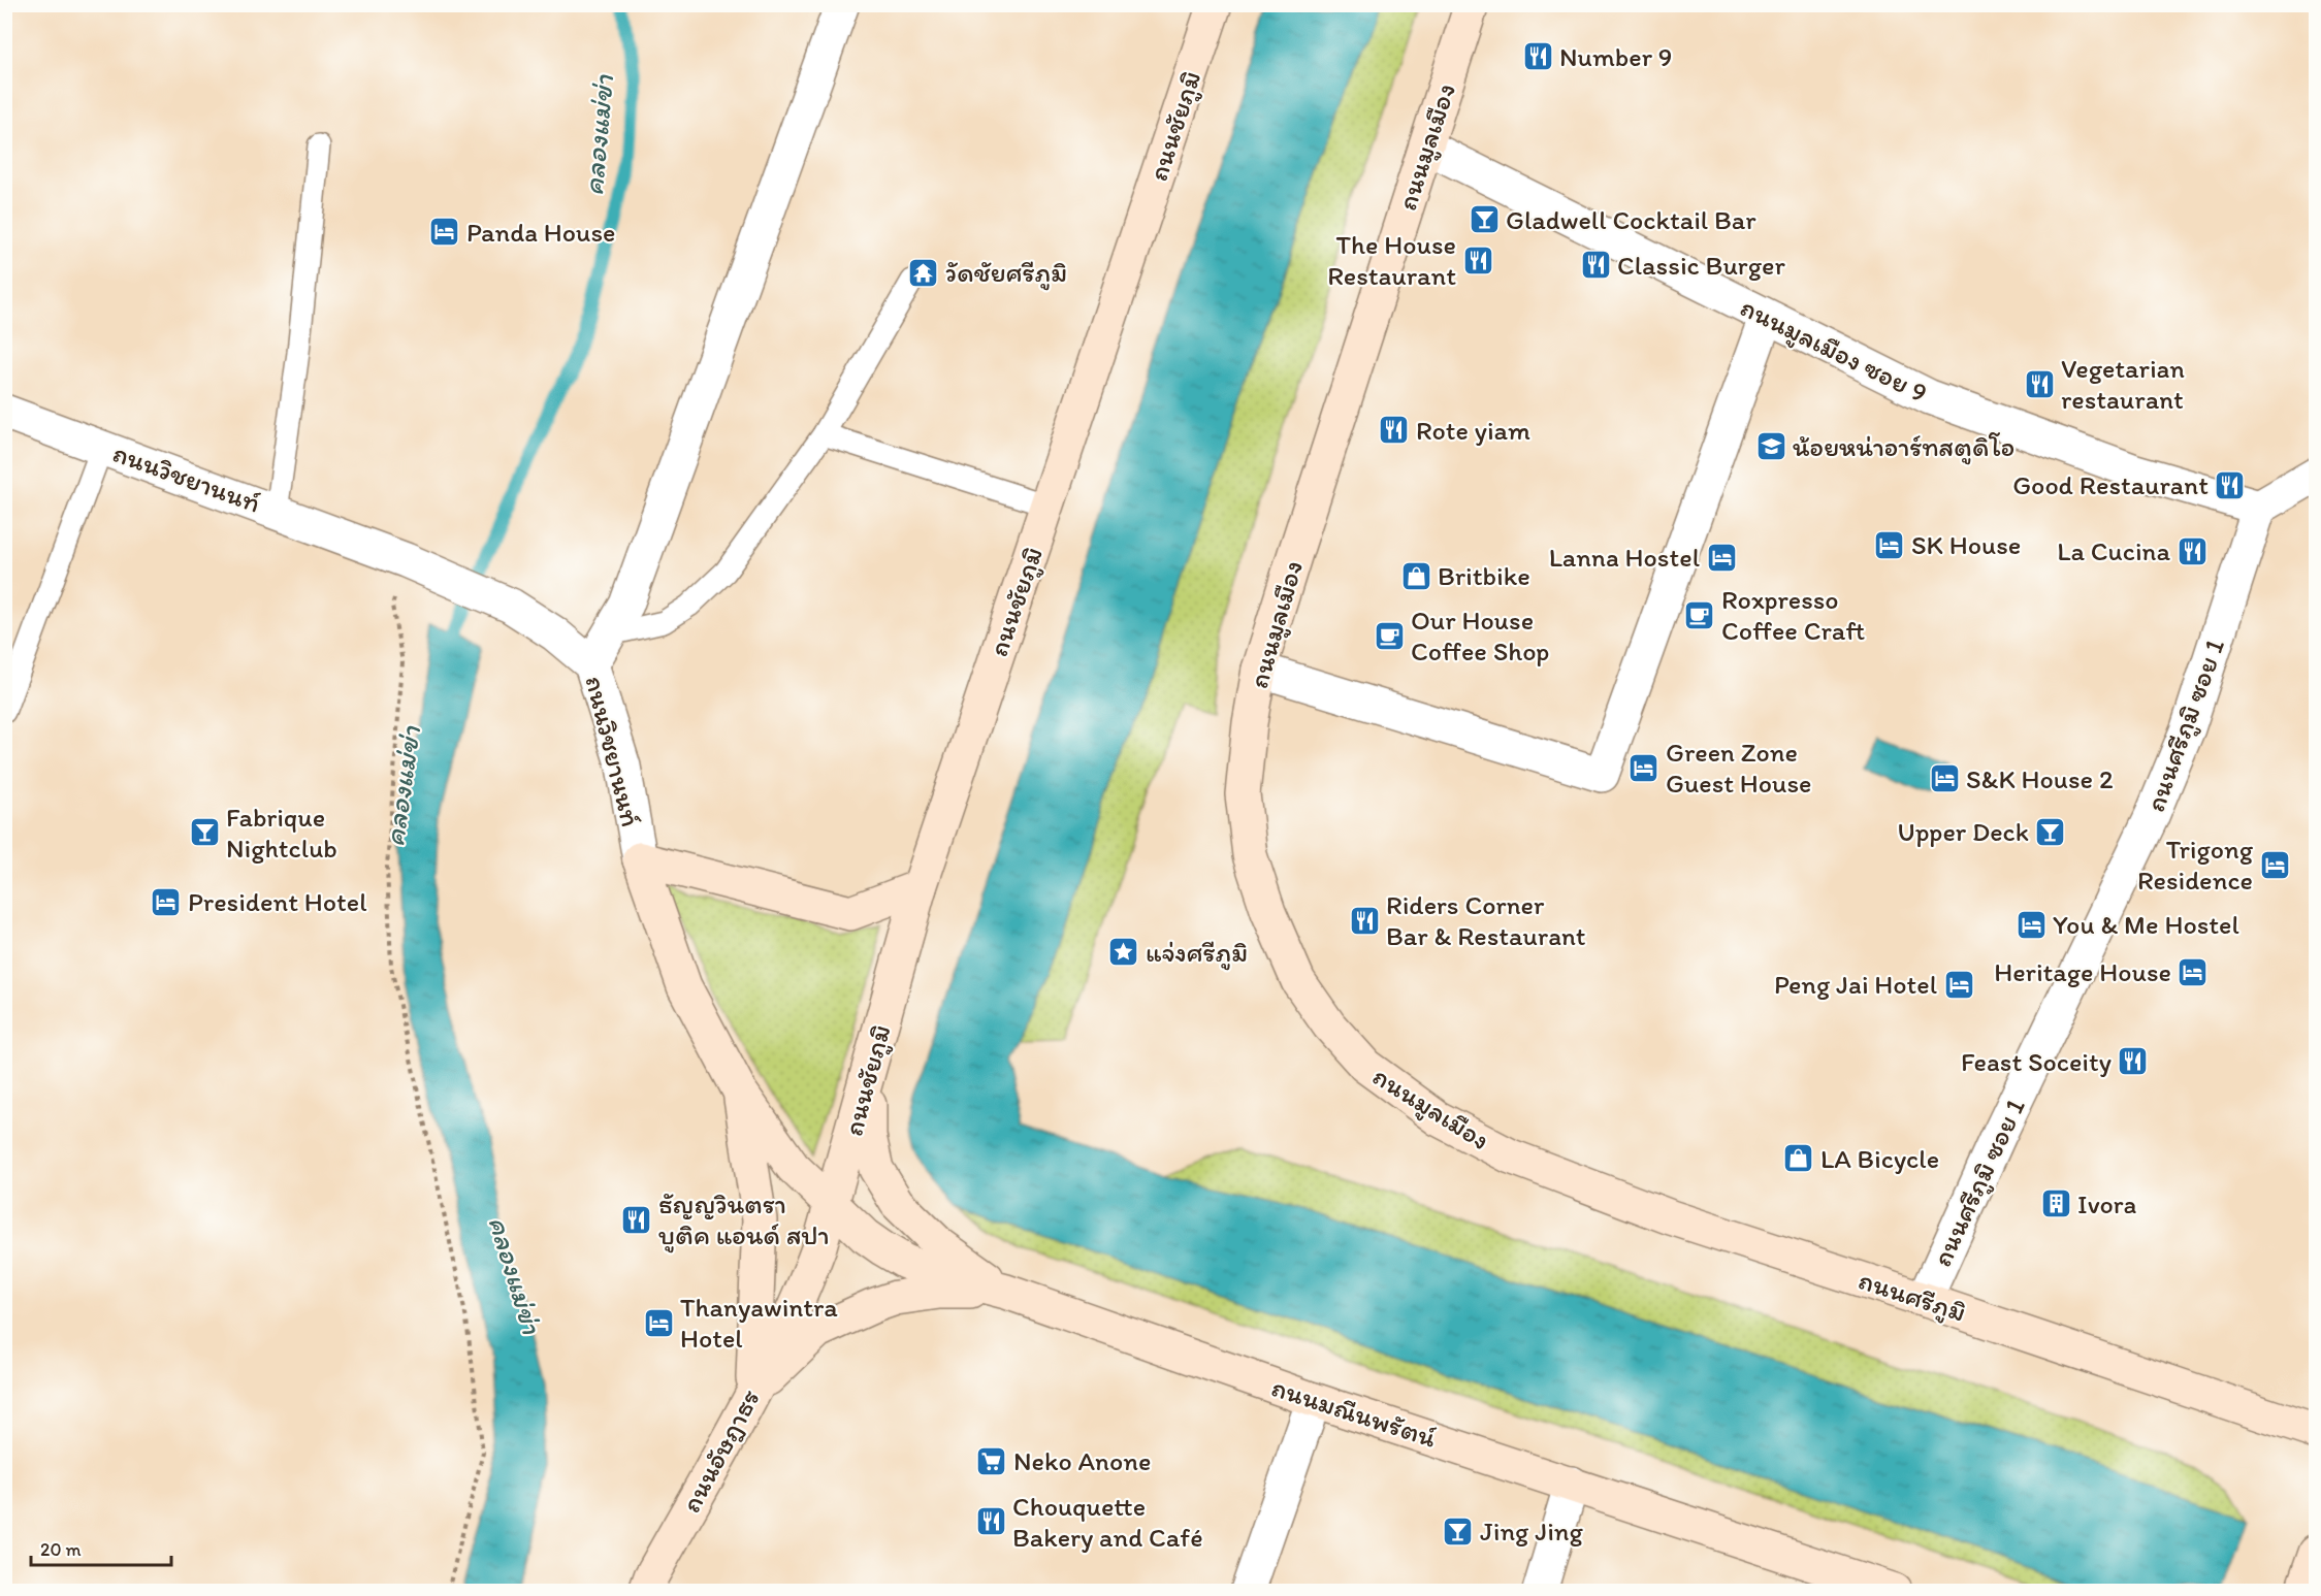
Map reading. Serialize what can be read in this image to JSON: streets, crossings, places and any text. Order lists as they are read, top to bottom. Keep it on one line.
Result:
{"streets":{"main road":["ถนนชัยภูมิ","ถนนมูลเมือง","ถนนวิชยานนท์","ถนนศรีภูมิ","ถนนมณีนพรัตน์","ถนนอัษฎาธร"],"street":["ถนนมูลเมือง ซอย 9","ถนนศรีภูมิ ซอย 1"]},"crossings":[["ถนนชัยภูมิ","ถนนวิชยานนท์"],["ถนนชัยภูมิ","ถนนมณีนพรัตน์"],["ถนนชัยภูมิ","ถนนอัษฎาธร"],["ถนนมูลเมือง","ถนนมูลเมือง ซอย 9"],["ถนนมูลเมือง","ถนนศรีภูมิ"],["ถนนมูลเมือง ซอย 9","ถนนศรีภูมิ ซอย 1"],["ถนนวิชยานนท์","ถนนมณีนพรัตน์"],["ถนนวิชยานนท์","ถนนอัษฎาธร"],["ถนนศรีภูมิ ซอย 1","ถนนศรีภูมิ"],["ถนนมณีนพรัตน์","ถนนอัษฎาธร"]],"water":["คลองแม่ข่า"],"places":{"restaurant":["Number 9","The House Restaurant","Classic Burger","Vegetarian restaurant","Rote yiam","Good Restaurant","La Cucina","Riders Corner Bar & Restaurant","Feast Soceity","ธัญญวินตรา บูติค แอนด์ สปา","Chouquette Bakery and Café"],"bar":["Gladwell Cocktail Bar","Upper Deck","Fabrique Nightclub","Jing Jing"],"hotel":["Panda House","SK House","Lanna Hostel","Green Zone Guest House","S&K House 2","Trigong Residence","President Hotel","You & Me Hostel","Heritage House","Peng Jai Hotel","Thanyawintra Hotel"],"temple":["วัดชัยศรีภูมิ"],"school or university":["น้อยหน่าอาร์ทสตูดิโอ"],"shop":["Britbike","LA Bicycle"],"cafe":["Roxpresso Coffee Craft","Our House Coffee Shop"],"place":["แจ่งศรีภูมิ"],"building":["Ivora"],"supermarket":["Neko Anone"]},"scale_bar":"20 m"}
